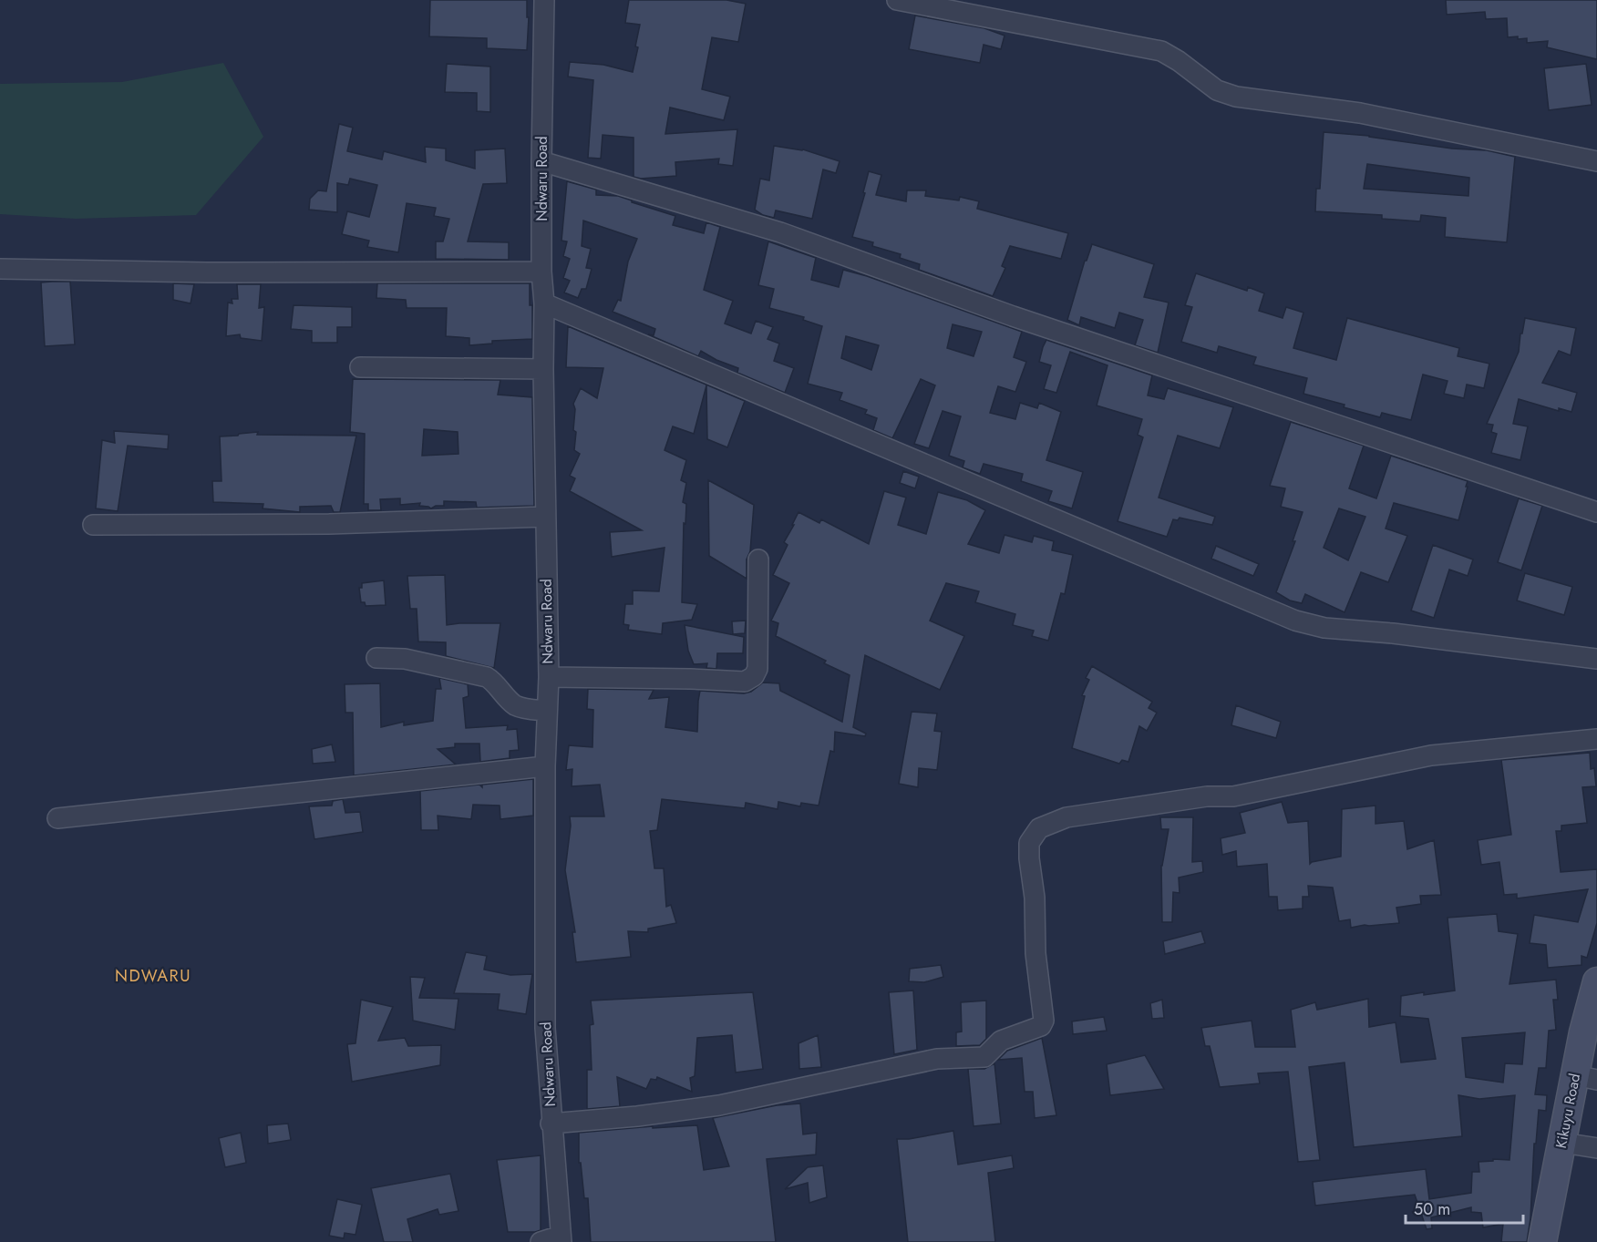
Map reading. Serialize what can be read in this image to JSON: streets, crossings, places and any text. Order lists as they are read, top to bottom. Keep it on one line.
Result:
{"streets":{"main road":["Kikuyu Road"],"street":["Ndwaru Road"]},"districts":["NDWARU"],"scale_bar":"50 m"}
